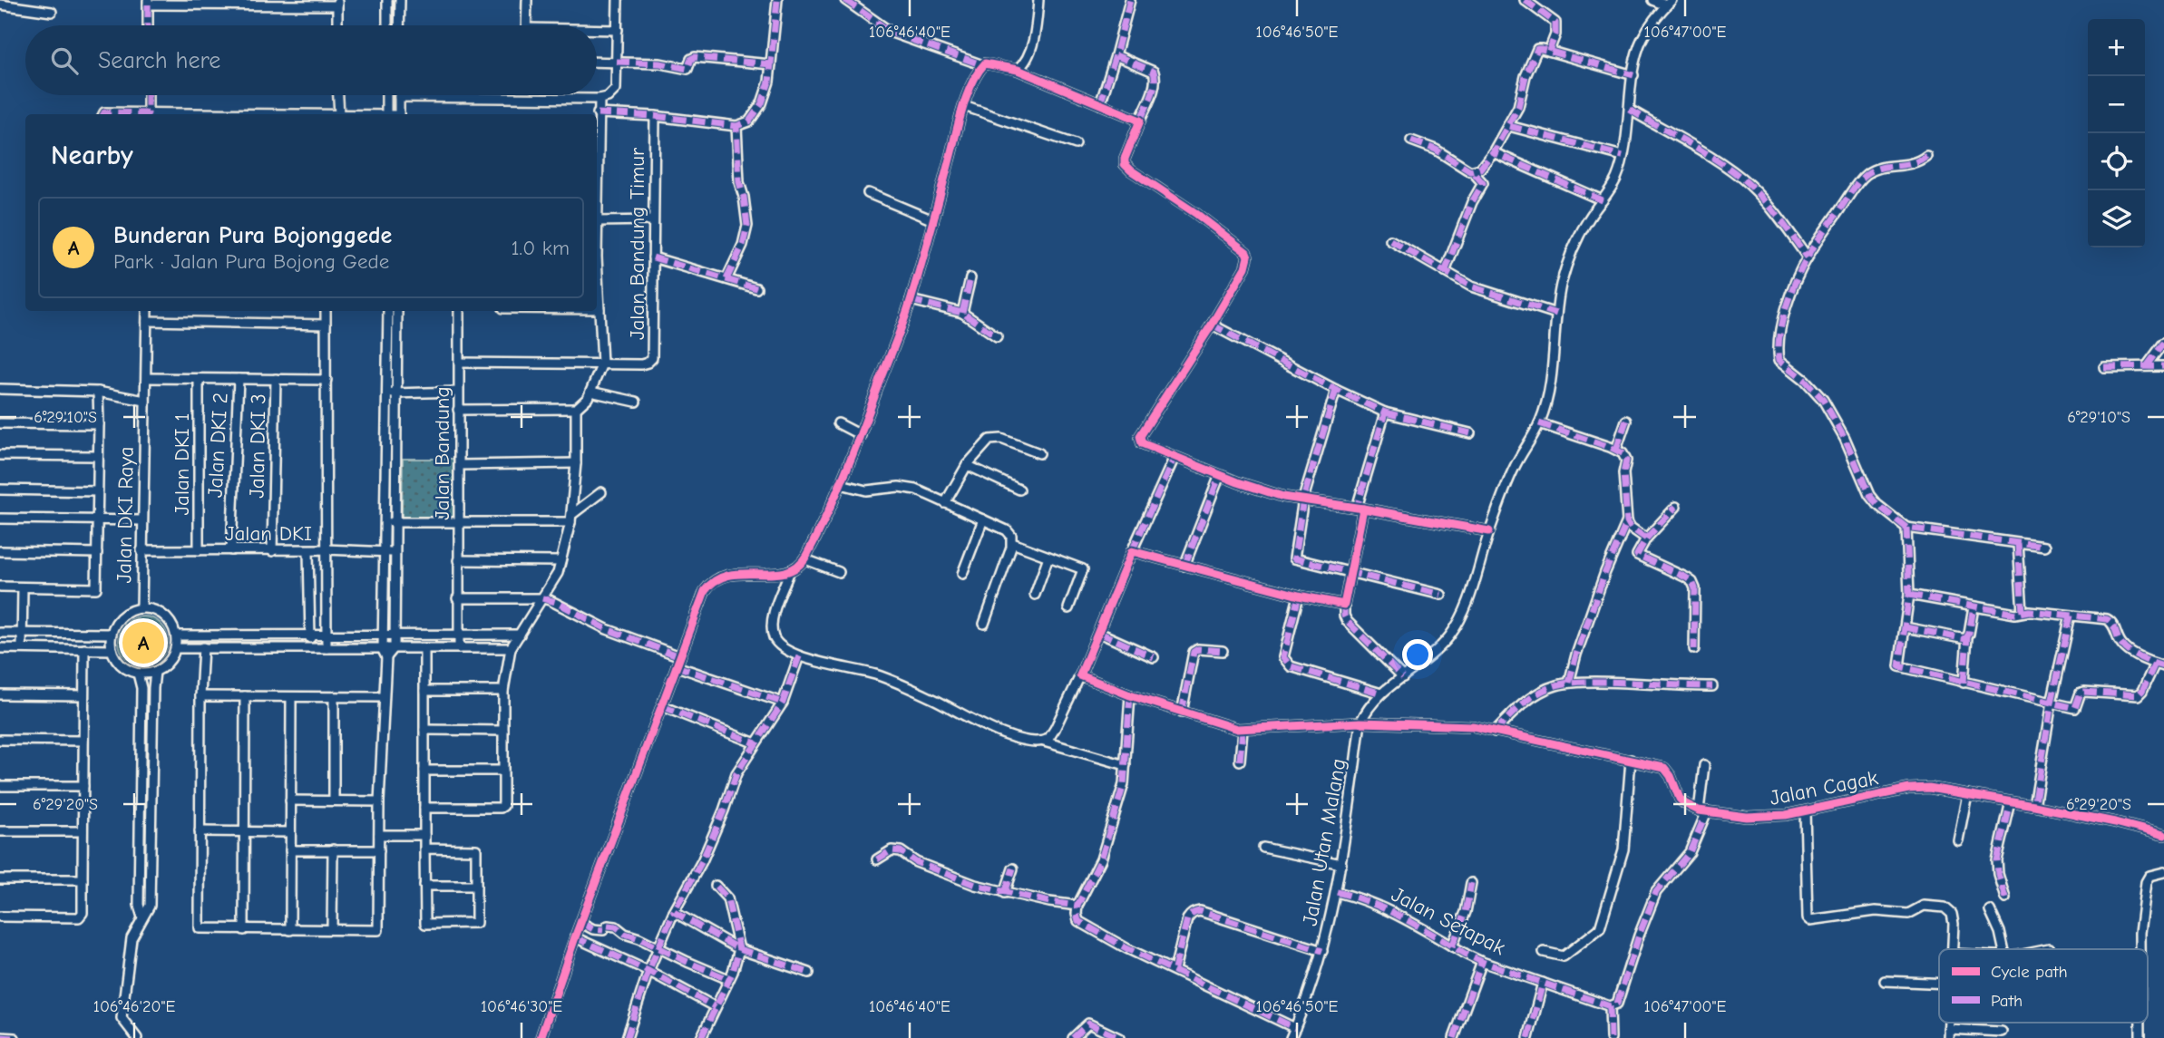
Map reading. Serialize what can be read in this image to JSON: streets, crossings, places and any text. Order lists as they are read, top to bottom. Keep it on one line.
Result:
{"streets":{"street":["Jalan Bandung Timur","Jalan DKI 2","Jalan DKI 3","Jalan Bandung","Jalan DKI 1","Jalan DKI Raya","Jalan DKI","Jalan Cagak","Jalan Utan Malang","Jalan Setapak"]},"crossings":[["Jalan DKI 2","Jalan DKI"],["Jalan DKI 3","Jalan DKI"],["Jalan DKI 1","Jalan DKI"],["Jalan DKI Raya","Jalan DKI"],["Jalan Utan Malang","Jalan Setapak"]],"legend":["Cycle path","Path"],"page":{"map_buttons":["+","−"],"search":"Search here","heading":"Nearby","list":[{"mark":"A","name":"Bunderan Pura Bojonggede","note":"Park · Jalan Pura Bojong Gede","value":"1.0 km"}],"pins":"A"},"coordinates":["106°46'40\"E","106°46'50\"E","106°47'00\"E","6°29'10\"S","6°29'20\"S","106°46'20\"E","106°46'30\"E"]}
